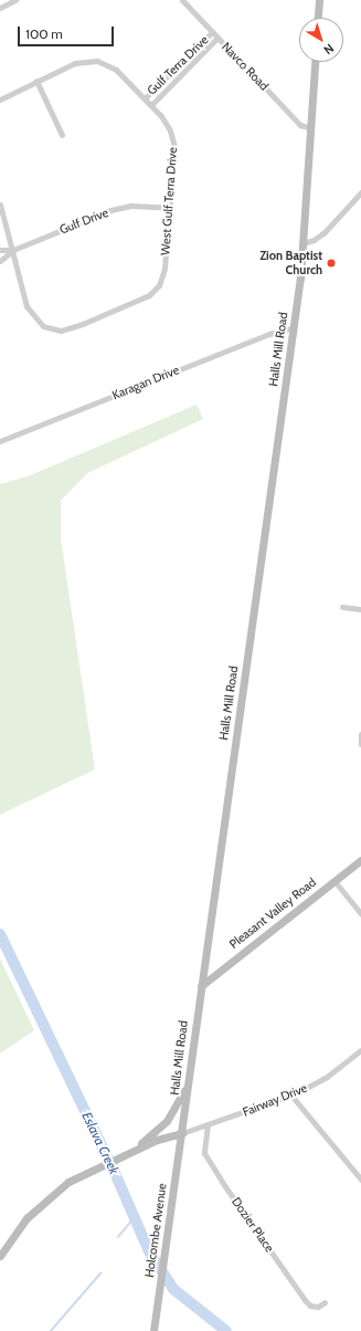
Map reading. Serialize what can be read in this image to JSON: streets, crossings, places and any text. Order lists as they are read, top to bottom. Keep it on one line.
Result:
{"streets":{"street":["Gulf Terra Drive","Navco Road","West Gulf Terra Drive","Gulf Drive","Halls Mill Road","Karagan Drive","Pleasant Valley Road","Fairway Drive","Dozier Place","Holcombe Avenue"]},"crossings":[["Gulf Terra Drive","Navco Road"],["Gulf Terra Drive","West Gulf Terra Drive"],["Navco Road","Halls Mill Road"],["West Gulf Terra Drive","Gulf Drive"],["Halls Mill Road","Karagan Drive"],["Halls Mill Road","Pleasant Valley Road"],["Halls Mill Road","Fairway Drive"],["Halls Mill Road","Holcombe Avenue"],["Fairway Drive","Dozier Place"],["Fairway Drive","Holcombe Avenue"]],"water":["Eslava Creek"],"places":["Zion Baptist Church"],"scale_bar":"100 m","north":"bottom right"}
